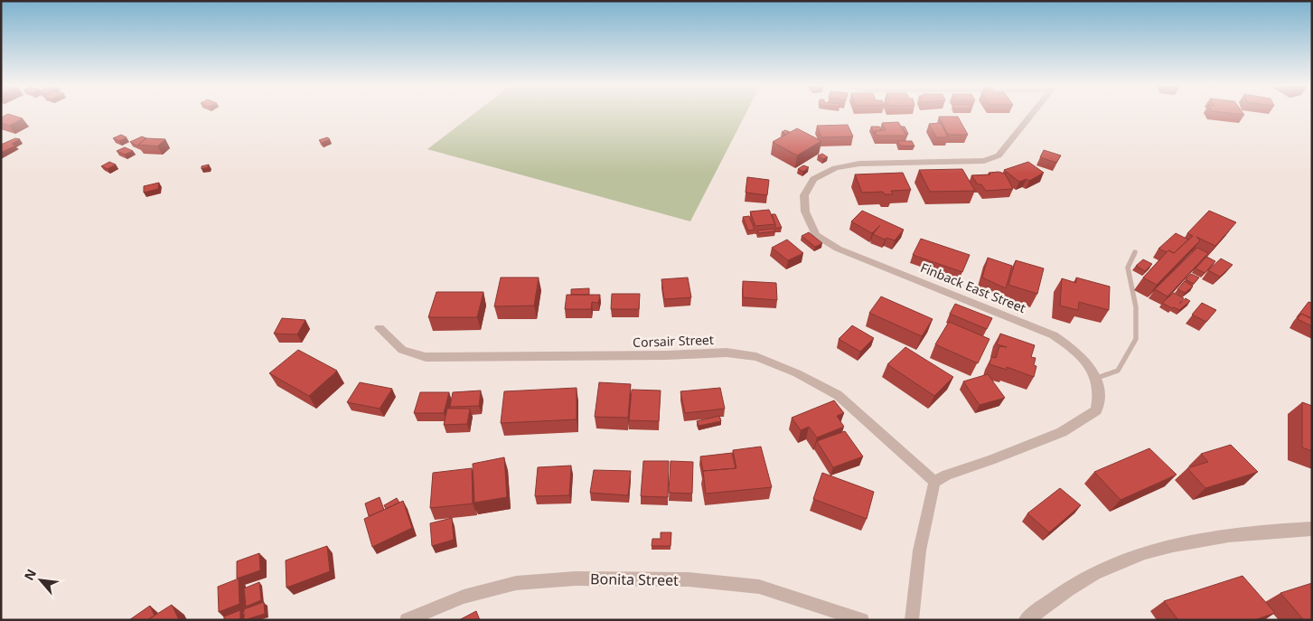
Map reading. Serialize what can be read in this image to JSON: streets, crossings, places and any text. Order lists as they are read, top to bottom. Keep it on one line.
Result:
{"streets":{"street":["Finback East Street","Corsair Street","Bonita Street"]},"crossings":[["Finback East Street","Corsair Street"]],"north":"top left"}
